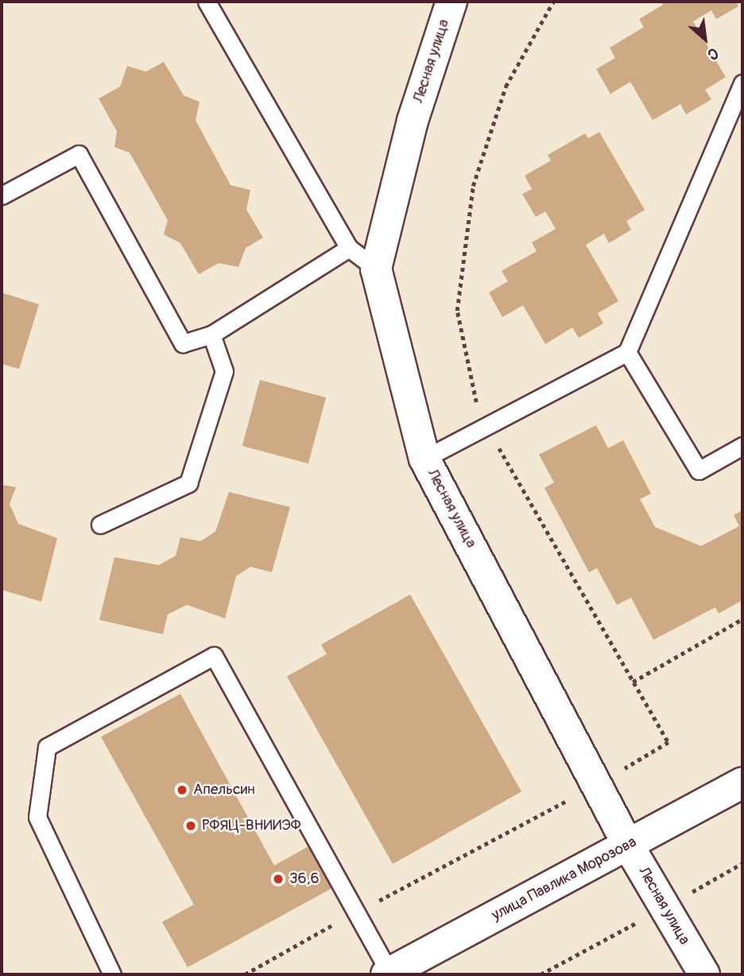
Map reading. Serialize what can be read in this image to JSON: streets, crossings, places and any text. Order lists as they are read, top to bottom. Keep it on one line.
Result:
{"streets":{"street":["Лесная улица","улица Павлика Морозова"]},"crossings":[["Лесная улица","улица Павлика Морозова"]],"places":["Апельсин","РФЯЦ-ВНИИЭФ","36,6"],"north":"bottom right"}
